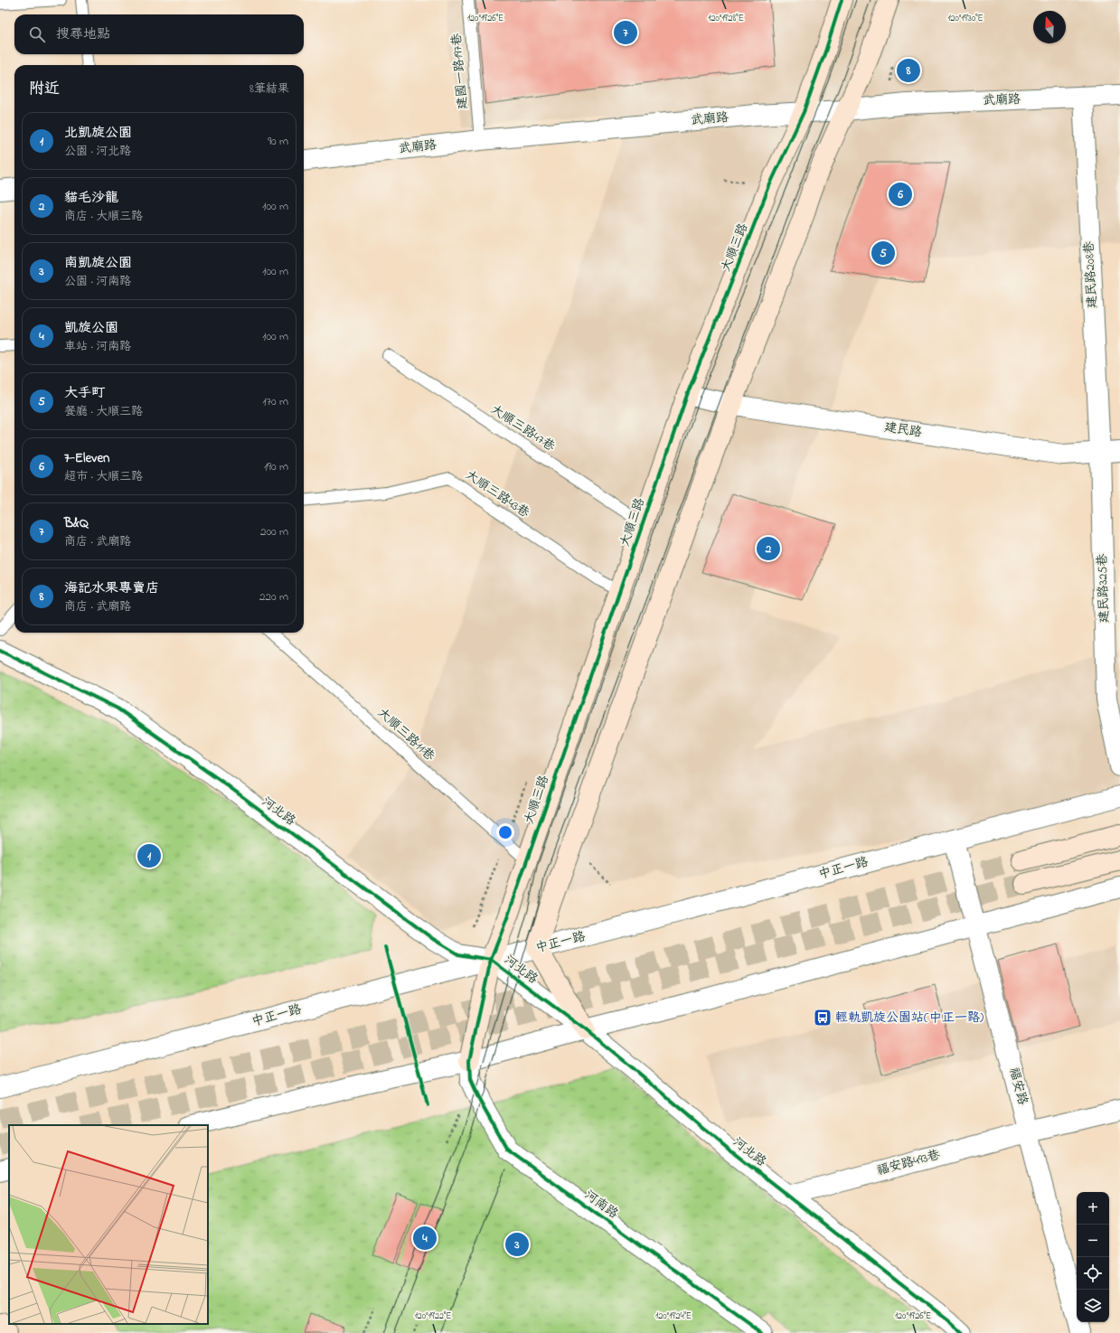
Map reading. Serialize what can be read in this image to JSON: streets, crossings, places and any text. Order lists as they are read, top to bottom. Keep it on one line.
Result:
{"streets":{"street":["武廟路","大順三路","建民路208巷","建民路","建民路325巷","河北路","中正一路","福安路","福安路493巷","河南路"],"lane":["建國一路197巷","大順三路47巷","大順三路43巷","大順三路11巷"]},"crossings":[["建國一路197巷","武廟路"],["武廟路","大順三路"],["武廟路","建民路208巷"],["大順三路","大順三路47巷"],["大順三路","建民路"],["大順三路","大順三路43巷"],["大順三路","大順三路11巷"],["大順三路","河北路"],["大順三路","中正一路"],["大順三路","河南路"],["建民路208巷","建民路"],["建民路208巷","建民路325巷"],["建民路","建民路325巷"],["河北路","中正一路"],["河北路","福安路493巷"],["中正一路","福安路"],["福安路","福安路493巷"]],"places":{"bus stop":["輕軌凱旋公園站(中正一路)"]},"north":"top","page":{"search":"搜尋地點","pins":["7","8","6","5","2","1","4","3"],"heading":["附近","8筆結果"],"list":[{"mark":"1","name":"北凱旋公園","note":"公園 · 河北路","value":"90 m"},{"mark":"2","name":"貓毛沙龍","note":"商店 · 大順三路","value":"100 m"},{"mark":"3","name":"南凱旋公園","note":"公園 · 河南路","value":"100 m"},{"mark":"4","name":"凱旋公園","note":"車站 · 河南路","value":"100 m"},{"mark":"5","name":"大手町","note":"餐廳 · 大順三路","value":"170 m"},{"mark":"6","name":"7-Eleven","note":"超市 · 大順三路","value":"190 m"},{"mark":"7","name":"B&Q","note":"商店 · 武廟路","value":"200 m"},{"mark":"8","name":"海記水果專賣店","note":"商店 · 武廟路","value":"220 m"}],"map_buttons":["+","−"]},"coordinates":["120°19'26\"E","120°19'28\"E","120°19'30\"E","120°19'22\"E","120°19'24\"E"]}
